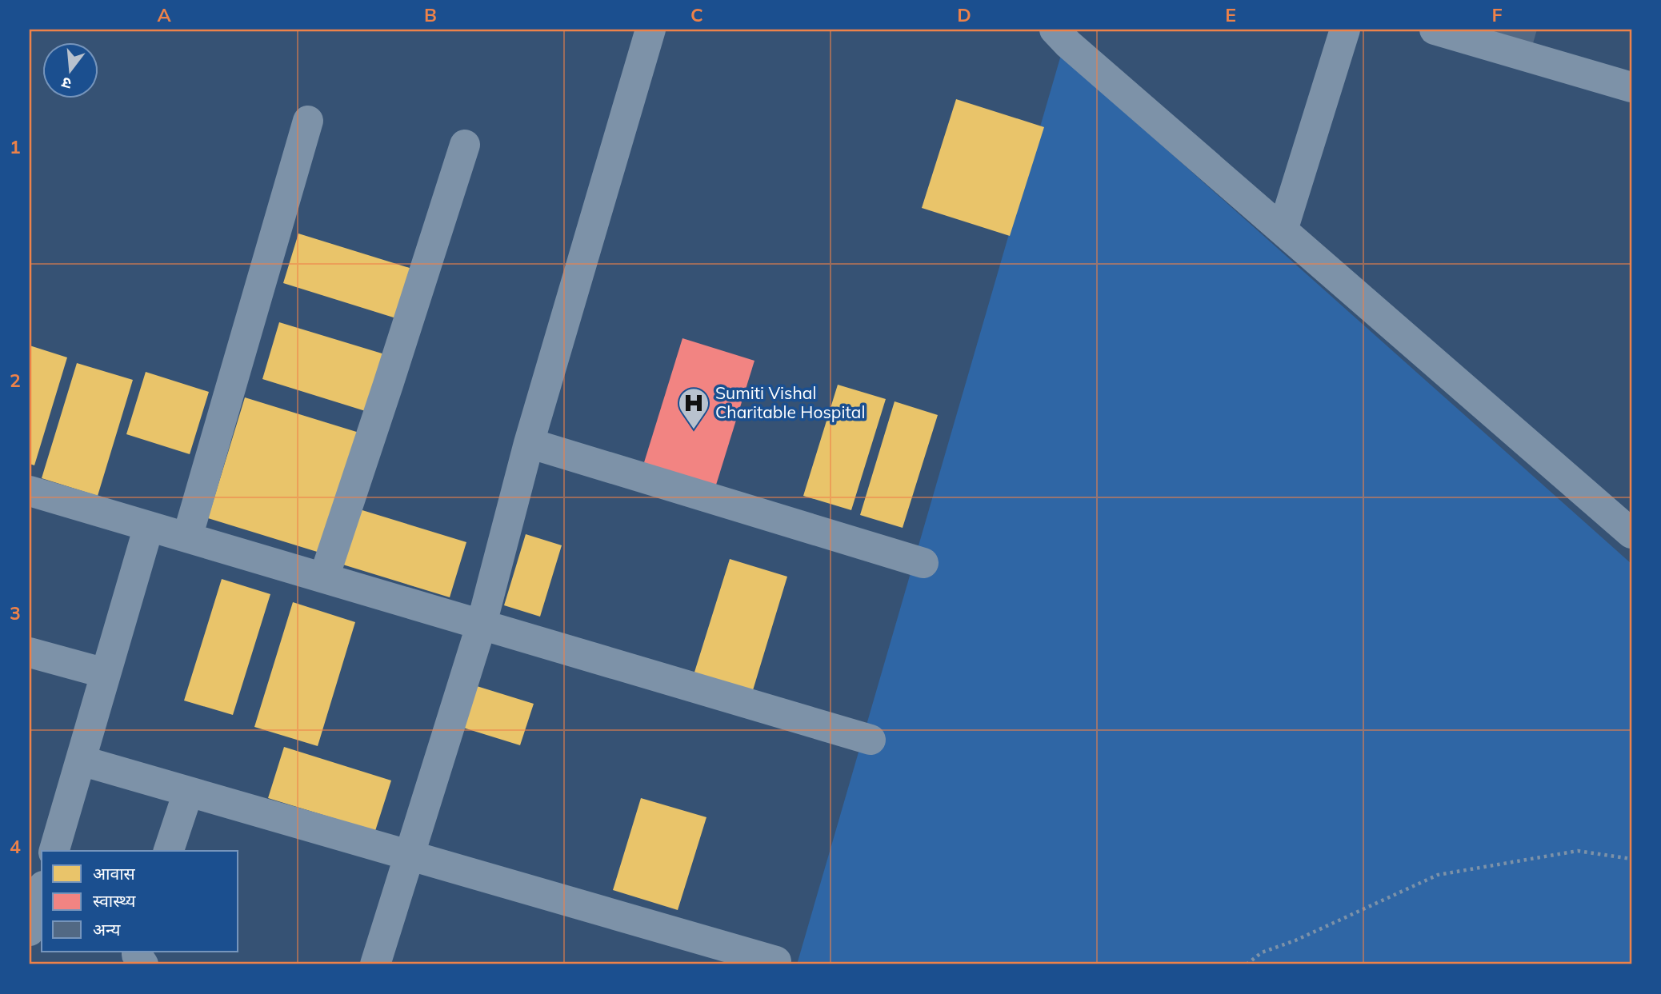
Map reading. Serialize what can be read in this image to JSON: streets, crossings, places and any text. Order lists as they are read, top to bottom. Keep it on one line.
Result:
{"places":{"hospital":["Sumiti Vishal Charitable Hospital"]},"legend":["आवास","स्वास्थ्य","अन्य"],"north":"bottom","grid":{"columns":["A","B","C","D","E","F"],"rows":["1","2","3","4"]}}
